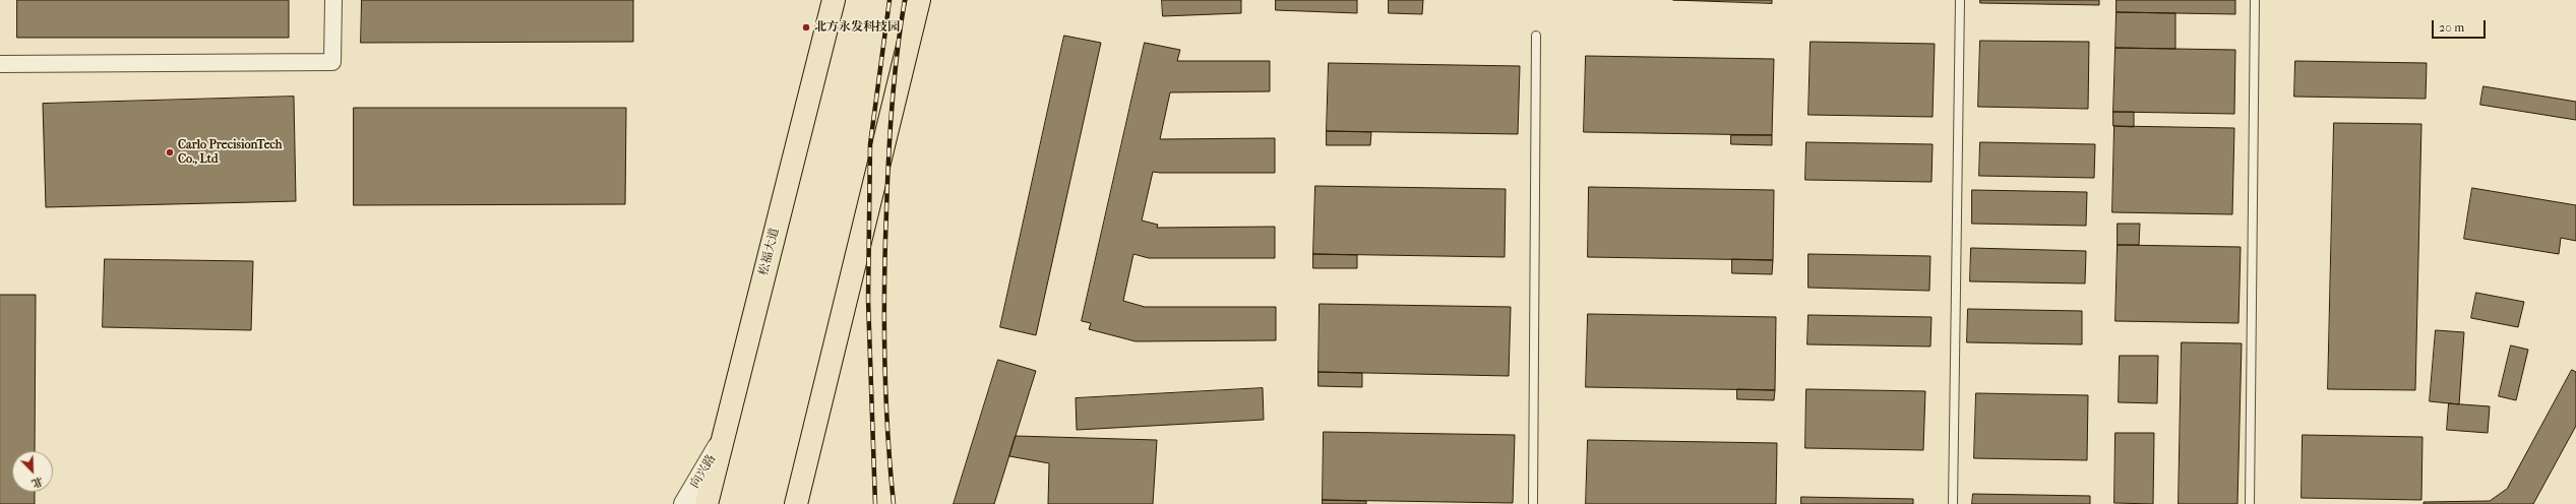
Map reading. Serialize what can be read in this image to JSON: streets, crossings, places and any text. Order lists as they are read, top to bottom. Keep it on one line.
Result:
{"streets":{"main road":["松福大道"],"street":["向兴路"]},"crossings":[["松福大道","向兴路"]],"places":["北方永发科技园","Carlo PrecisionTech Co., Ltd"],"scale_bar":"20 m","north":"bottom right"}
